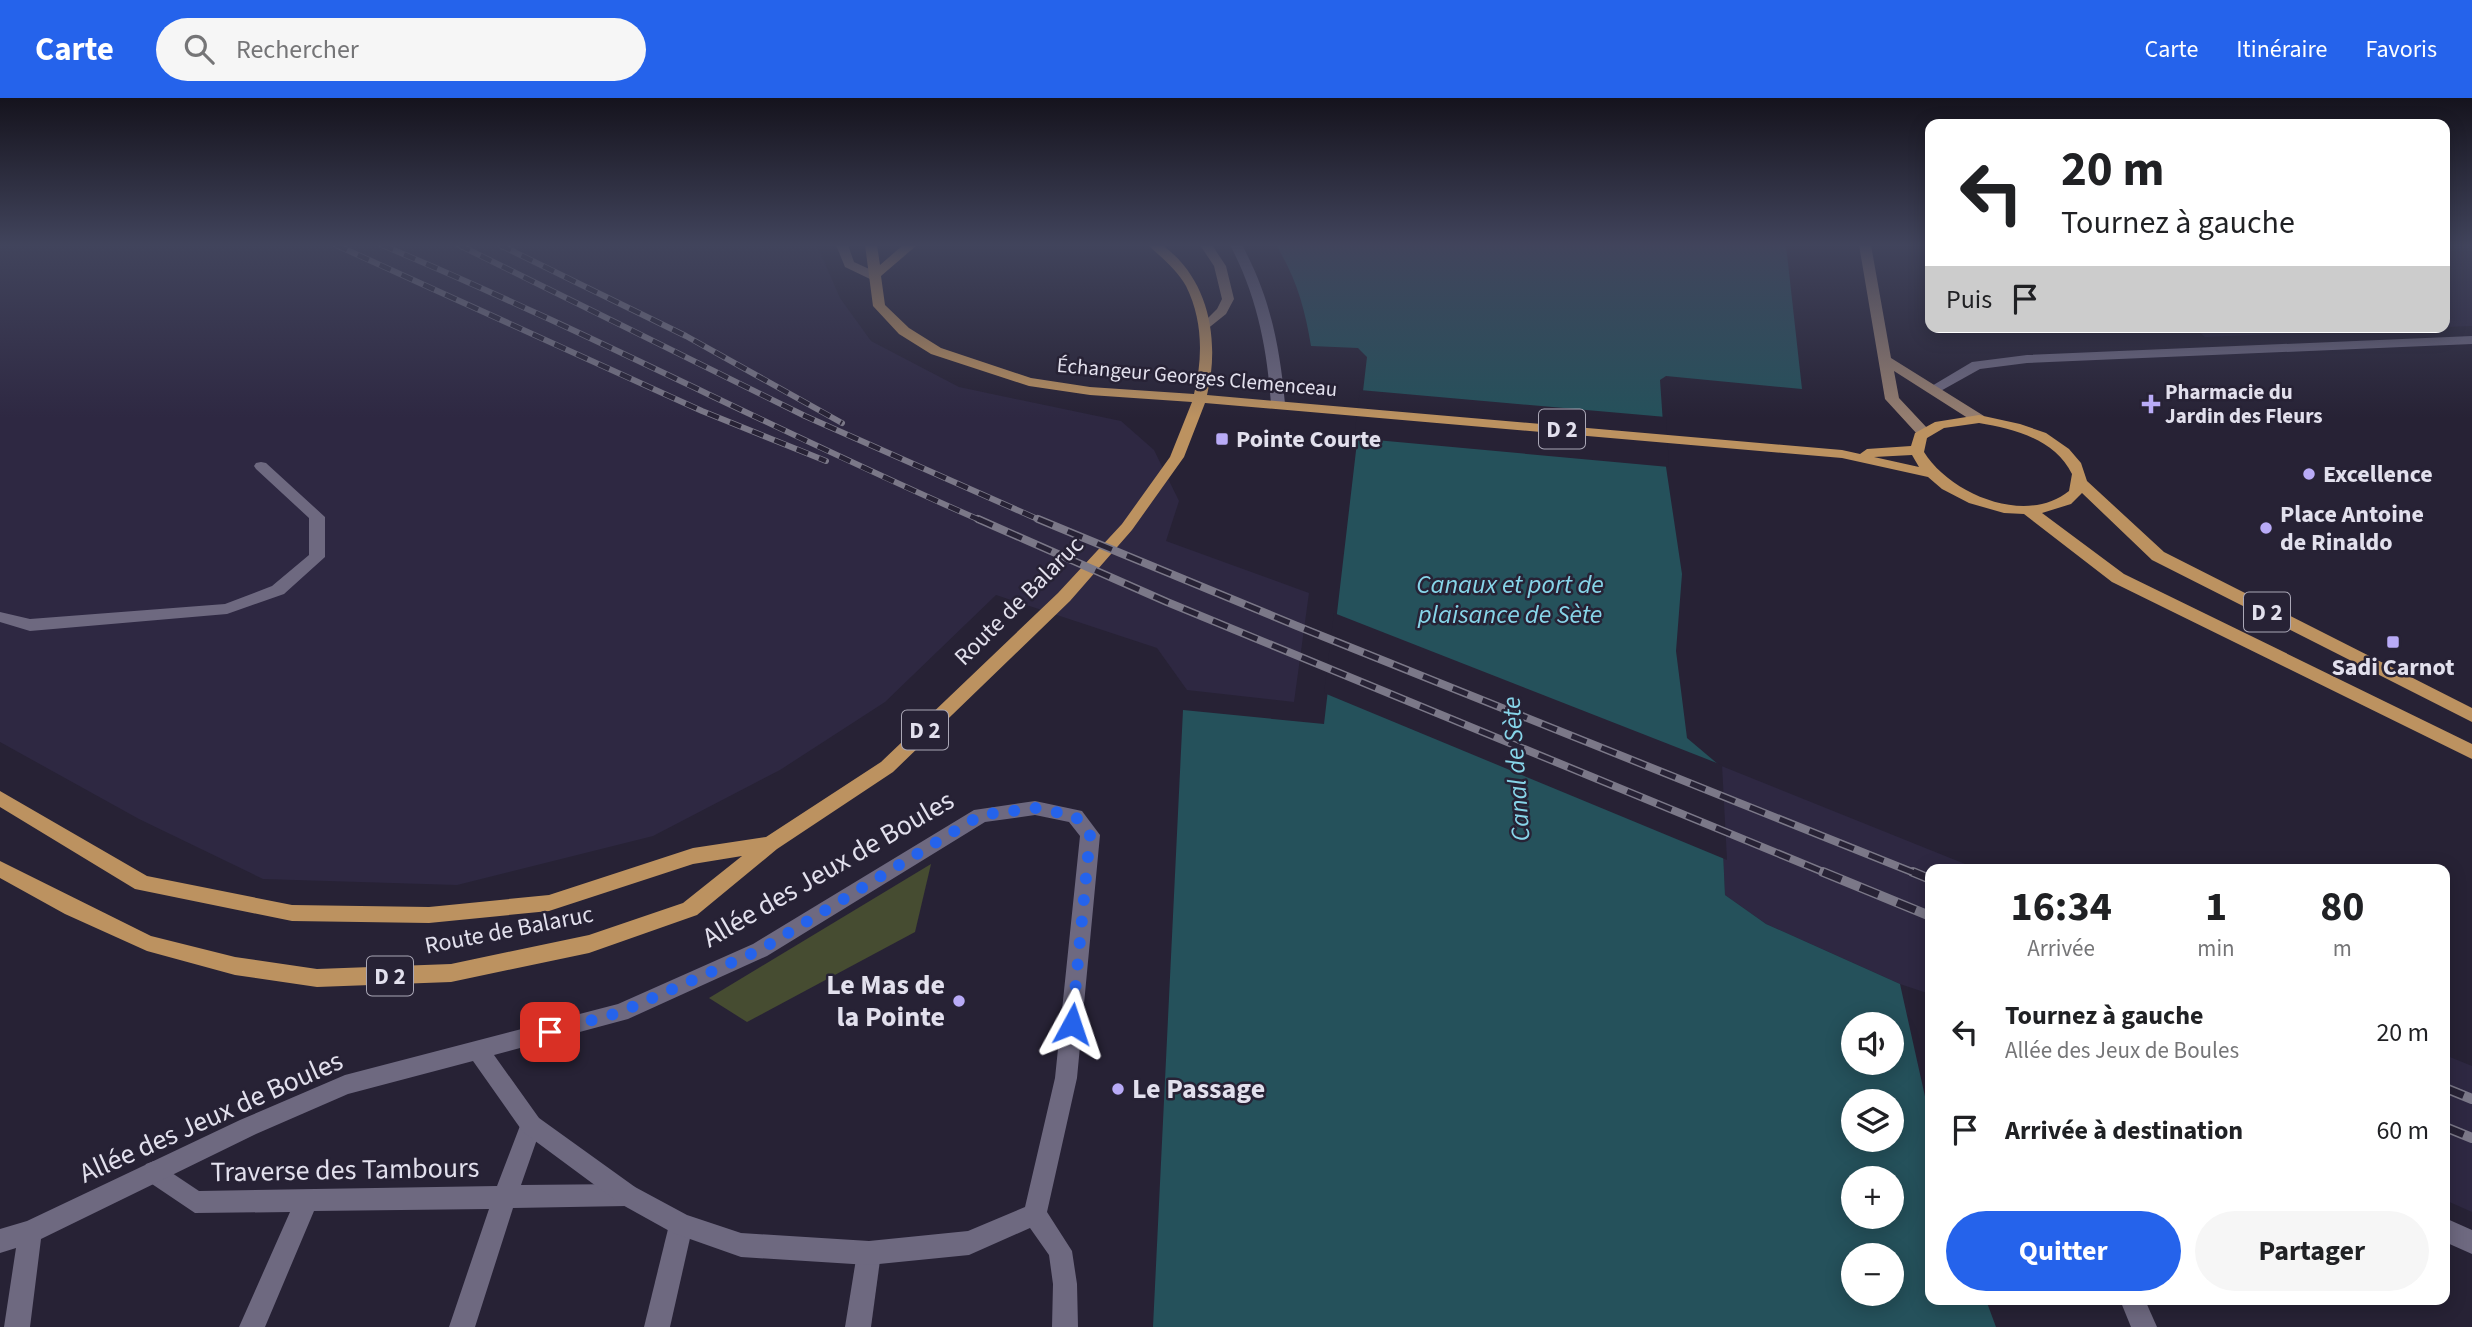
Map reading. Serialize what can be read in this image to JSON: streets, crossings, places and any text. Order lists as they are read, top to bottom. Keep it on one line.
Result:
{"streets":{"main road":["Échangeur Georges Clemenceau","D 2","Route de Balaruc"],"street":["Allée des Jeux de Boules","Traverse des Tambours"]},"crossings":[["Échangeur Georges Clemenceau","D 2"],["D 2","Route de Balaruc"],["Allée des Jeux de Boules","Traverse des Tambours"]],"water":["Canaux et port de plaisance de Sète","Canal de Sète"],"places":{"health":["Pharmacie du Jardin des Fleurs"],"transit":["Pointe Courte","Sadi Carnot"],"other":["Excellence","Place Antoine de Rinaldo","Le Mas de la Pointe","Le Passage"]},"page":{"header":"Carte","search":"Rechercher","nav":["Carte","Itinéraire","Favoris"],"turn":["20 m","Tournez à gauche"],"then":"Puis","eta":["16:34","Arrivée","1","min","80","m"],"list":[{"name":"Tournez à gauche","note":"Allée des Jeux de Boules","value":"20 m"},{"name":"Arrivée à destination","value":"60 m"}],"map_buttons":["+","−"],"buttons":["Quitter","Partager"]}}
